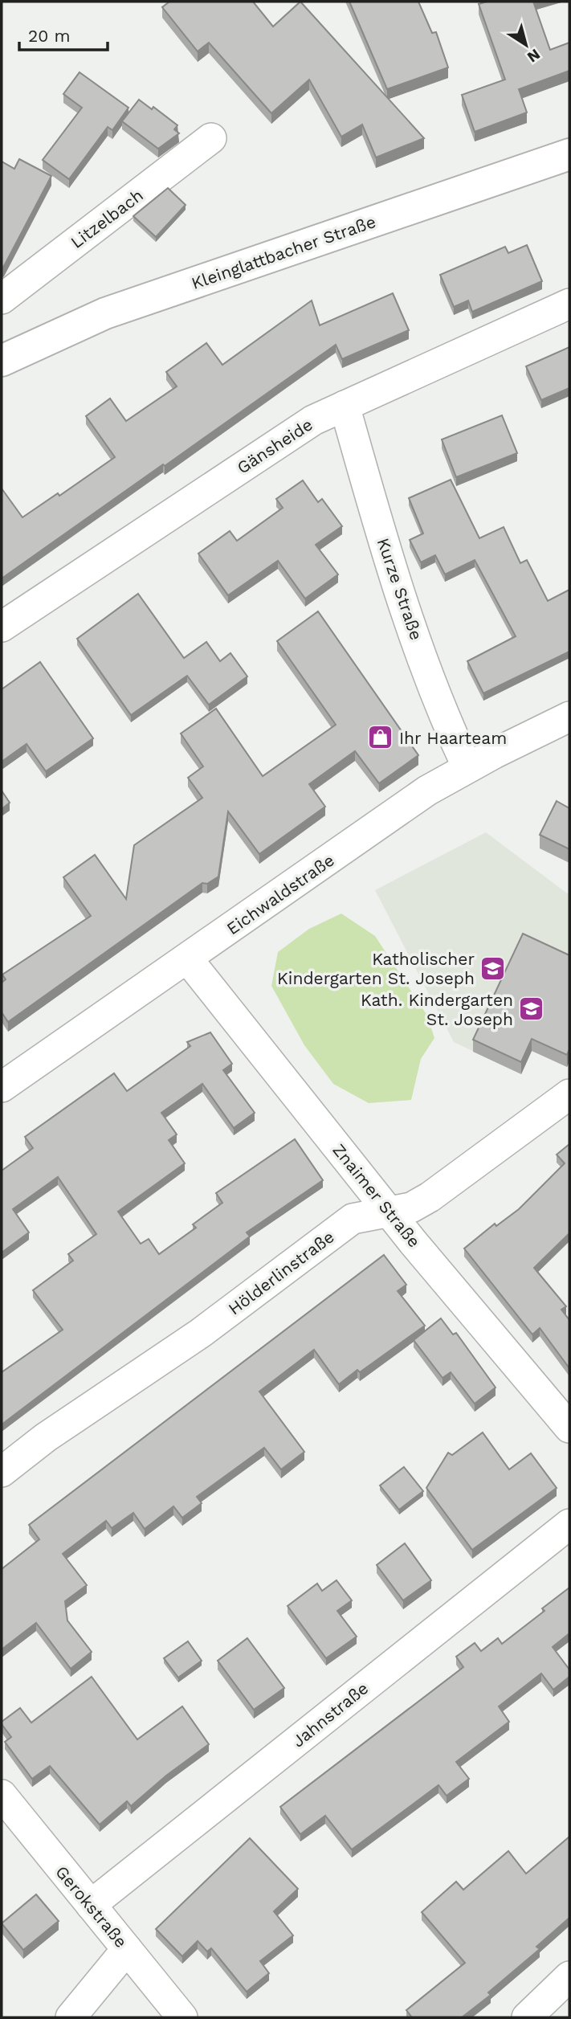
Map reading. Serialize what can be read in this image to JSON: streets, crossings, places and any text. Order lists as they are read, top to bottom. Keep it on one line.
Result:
{"streets":{"street":["Litzelbach","Kleinglattbacher Straße","Gänsheide","Kurze Straße","Eichwaldstraße","Znaimer Straße","Hölderlinstraße","Jahnstraße","Gerokstraße"]},"crossings":[["Gänsheide","Kurze Straße"],["Kurze Straße","Eichwaldstraße"],["Eichwaldstraße","Znaimer Straße"],["Znaimer Straße","Hölderlinstraße"],["Jahnstraße","Gerokstraße"]],"places":{"shop":["Ihr Haarteam"],"school or university":["Katholischer Kindergarten St. Joseph","Kath. Kindergarten St. Joseph"]},"scale_bar":"20 m","north":"bottom right"}
